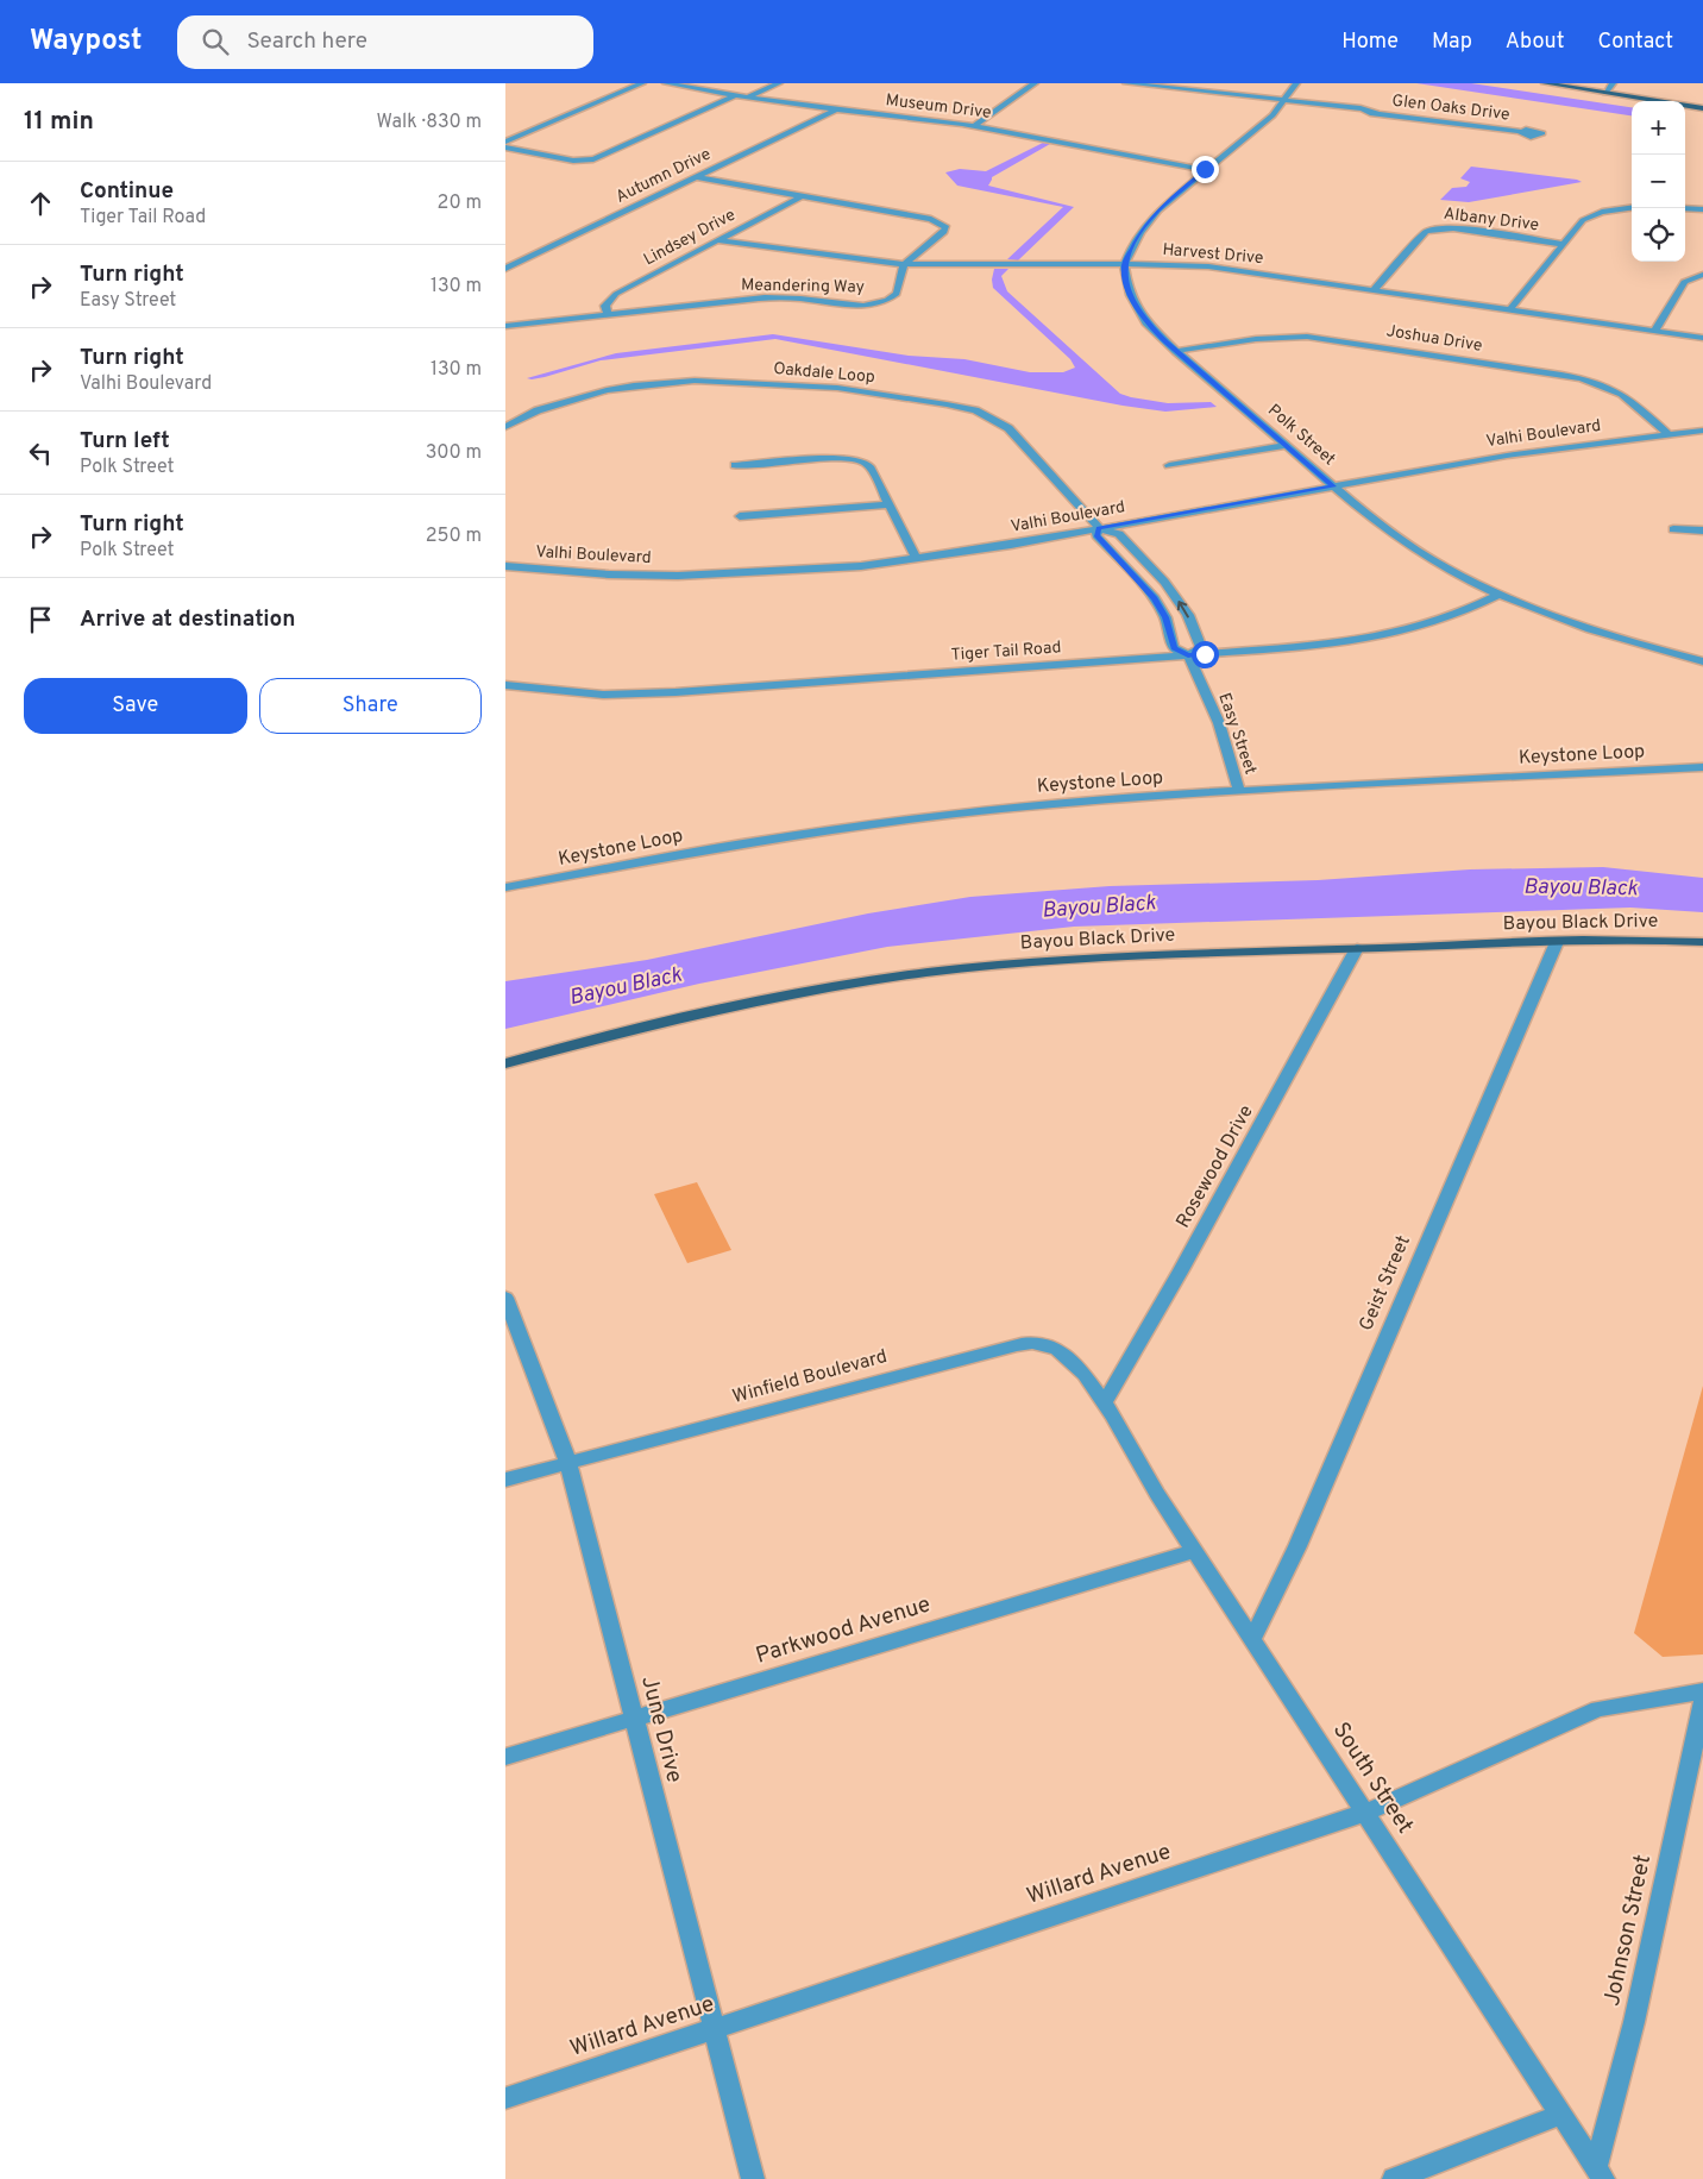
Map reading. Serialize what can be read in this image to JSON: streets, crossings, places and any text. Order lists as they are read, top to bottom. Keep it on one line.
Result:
{"streets":{"main road":["Bayou Black Drive"],"street":["Museum Drive","Glen Oaks Drive","Autumn Drive","Albany Drive","Lindsey Drive","Harvest Drive","Meandering Way","Joshua Drive","Oakdale Loop","Valhi Boulevard","Polk Street","Tiger Tail Road","Easy Street","Keystone Loop","Rosewood Drive","Geist Street","Winfield Boulevard","Parkwood Avenue","June Drive","South Street","Willard Avenue","Johnson Street"]},"crossings":[["Museum Drive","Autumn Drive"],["Albany Drive","Harvest Drive"],["Lindsey Drive","Harvest Drive"],["Lindsey Drive","Meandering Way"],["Harvest Drive","Meandering Way"],["Harvest Drive","Polk Street"],["Joshua Drive","Valhi Boulevard"],["Joshua Drive","Polk Street"],["Oakdale Loop","Valhi Boulevard"],["Oakdale Loop","Easy Street"],["Valhi Boulevard","Polk Street"],["Valhi Boulevard","Easy Street"],["Polk Street","Tiger Tail Road"],["Tiger Tail Road","Easy Street"],["Easy Street","Keystone Loop"],["Bayou Black Drive","Rosewood Drive"],["Bayou Black Drive","Geist Street"],["Rosewood Drive","Winfield Boulevard"],["Rosewood Drive","South Street"],["Geist Street","South Street"],["Winfield Boulevard","June Drive"],["Winfield Boulevard","South Street"],["Parkwood Avenue","June Drive"],["Parkwood Avenue","South Street"],["June Drive","Willard Avenue"],["South Street","Willard Avenue"],["South Street","Johnson Street"]],"water":["Bayou Black"],"page":{"header":"Waypost","search":"Search here","nav":["Home","Map","About","Contact"],"heading":["11 min","Walk · 830 m"],"map_buttons":["+","−"],"list":[["Continue","Tiger Tail Road","20 m"],["Turn right","Easy Street","130 m"],["Turn right","Valhi Boulevard","130 m"],["Turn left","Polk Street","300 m"],["Turn right","Polk Street","250 m"],"Arrive at destination"],"buttons":["Save","Share"]}}
